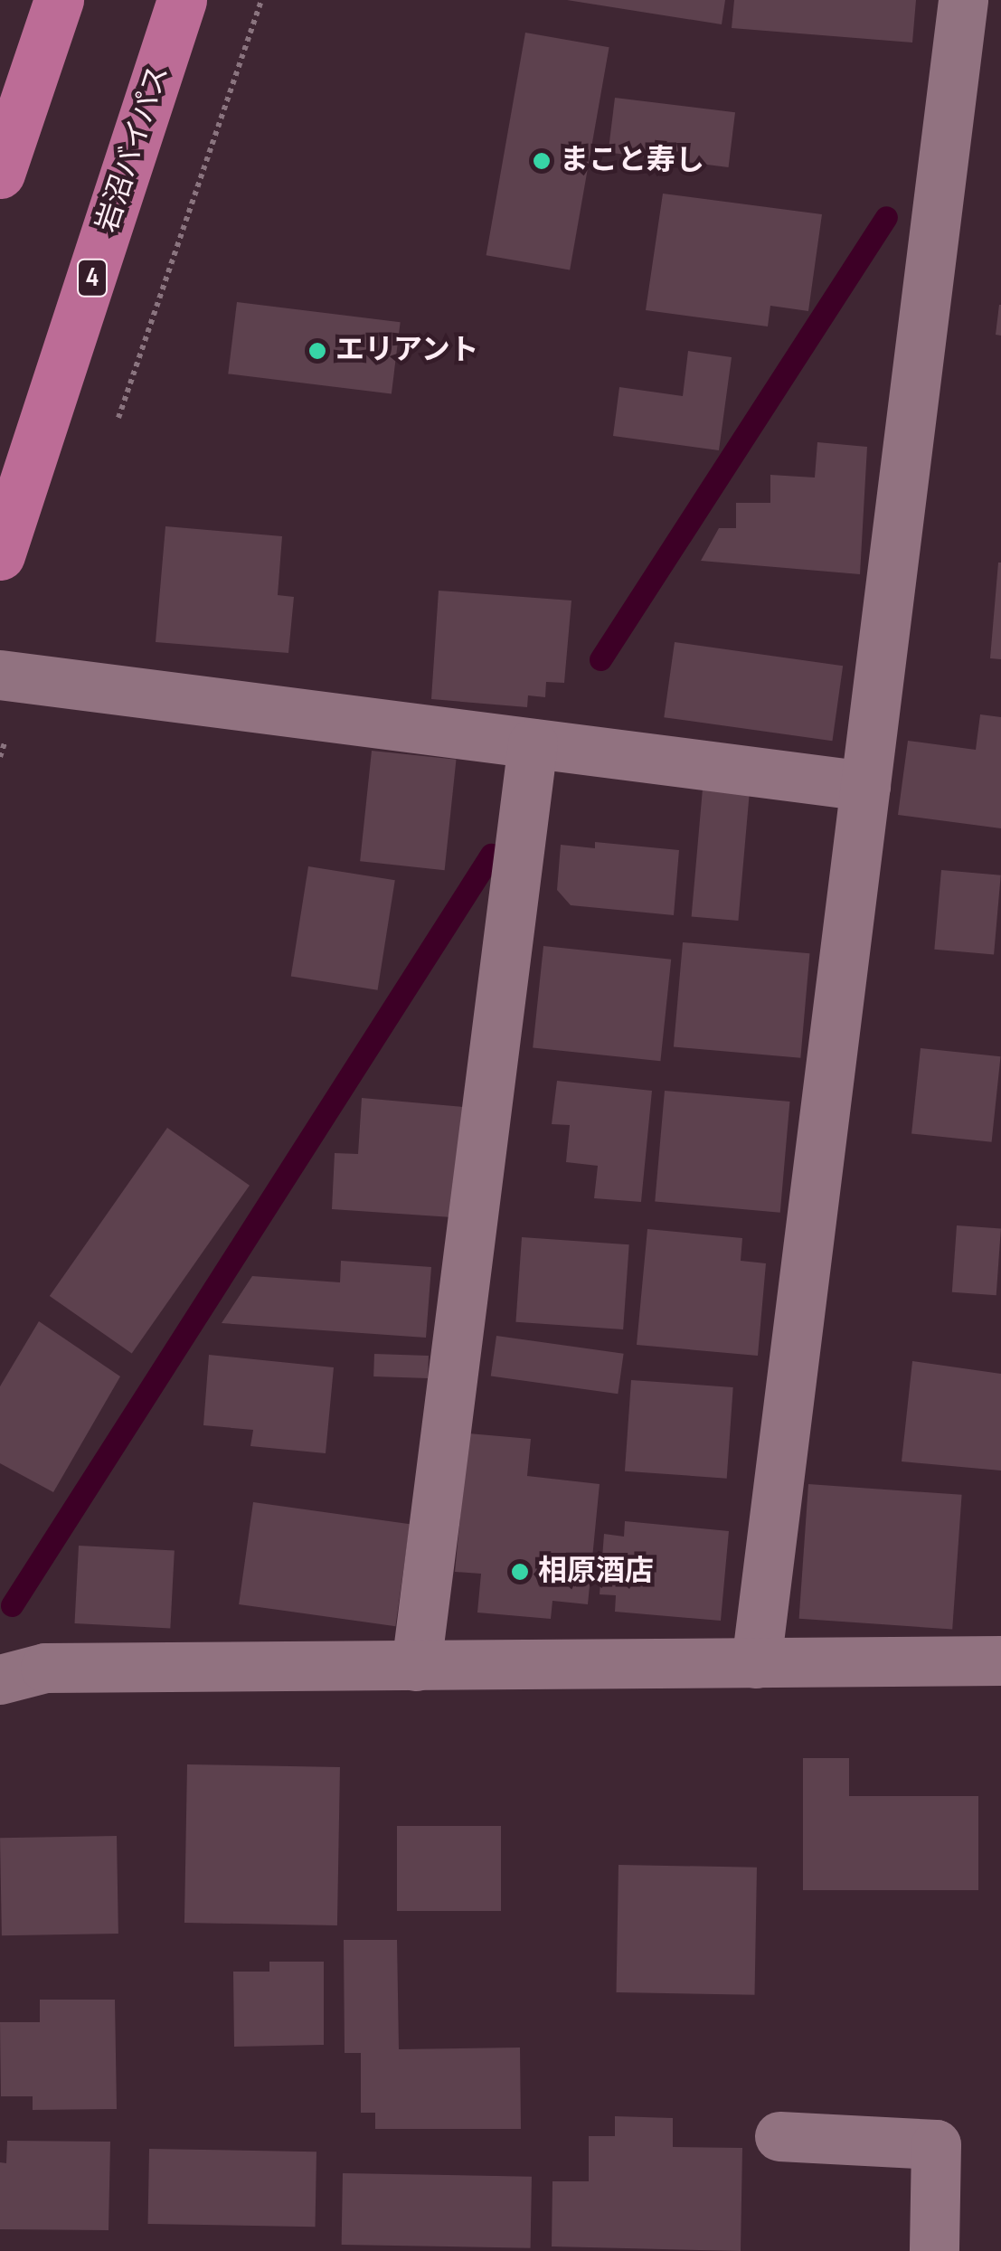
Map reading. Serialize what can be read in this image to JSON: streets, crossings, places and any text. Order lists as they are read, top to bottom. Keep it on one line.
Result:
{"streets":{"highway":["岩沼バイパス","4"]},"places":["まこと寿し","エリアント","相原酒店"]}
